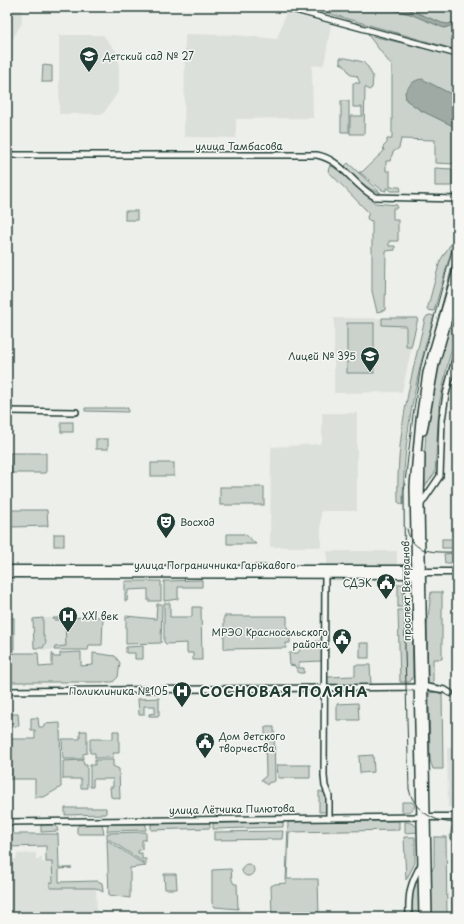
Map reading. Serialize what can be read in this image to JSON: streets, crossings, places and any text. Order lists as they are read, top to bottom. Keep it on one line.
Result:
{"streets":{"main road":["проспект Ветеранов"],"street":["улица Тамбасова","улица Пограничника Гарькавого","улица Лётчика Пилютова"]},"crossings":[["улица Пограничника Гарькавого","проспект Ветеранов"],["проспект Ветеранов","улица Лётчика Пилютова"]],"districts":["СОСНОВАЯ ПОЛЯНА"],"places":{"school or university":["Детский сад № 27","Лицей № 395"],"theatre":["Восход"],"public building":["СДЭК","МРЭО Красносельского района","Дом детского творчества"],"hospital":["XXI век","Поликлиника №105"]}}
